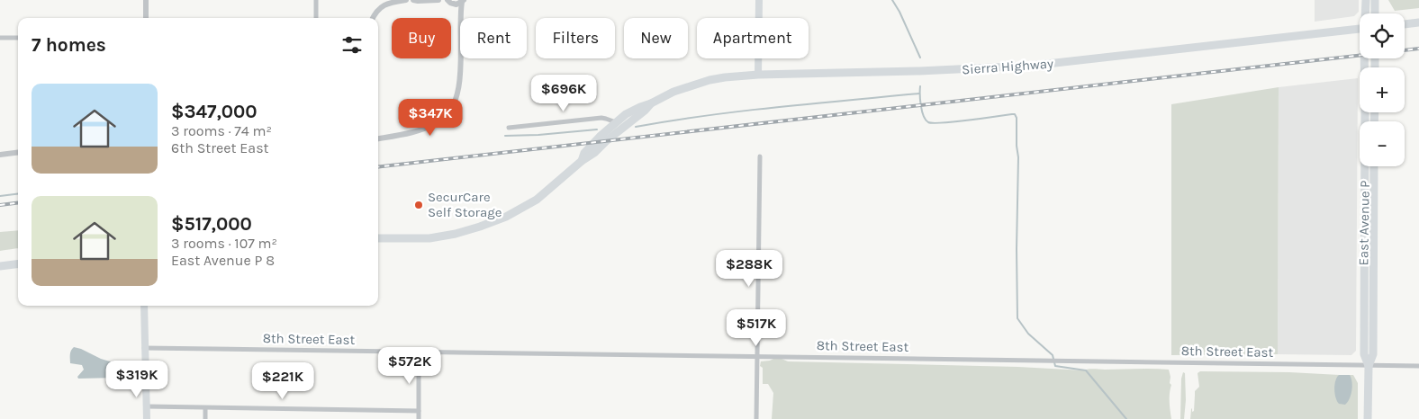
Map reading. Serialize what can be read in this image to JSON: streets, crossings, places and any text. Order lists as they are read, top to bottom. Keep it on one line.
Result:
{"streets":{"main road":["Sierra Highway","East Avenue P"],"street":["8th Street East"]},"crossings":[["East Avenue P","8th Street East"]],"places":["SecurCare Self Storage"],"page":{"map_buttons":["+","−"],"chip":["Buy","Rent","Filters","New","Apartment"],"heading":"7 homes","list":[{"name":"$347,000","note":"3 rooms · 74 m² · 6th Street East"},{"name":"$517,000","note":"3 rooms · 107 m² · East Avenue P 8"}],"price":["$696K","$347K","$288K","$517K","$572K","$319K","$221K"]}}
